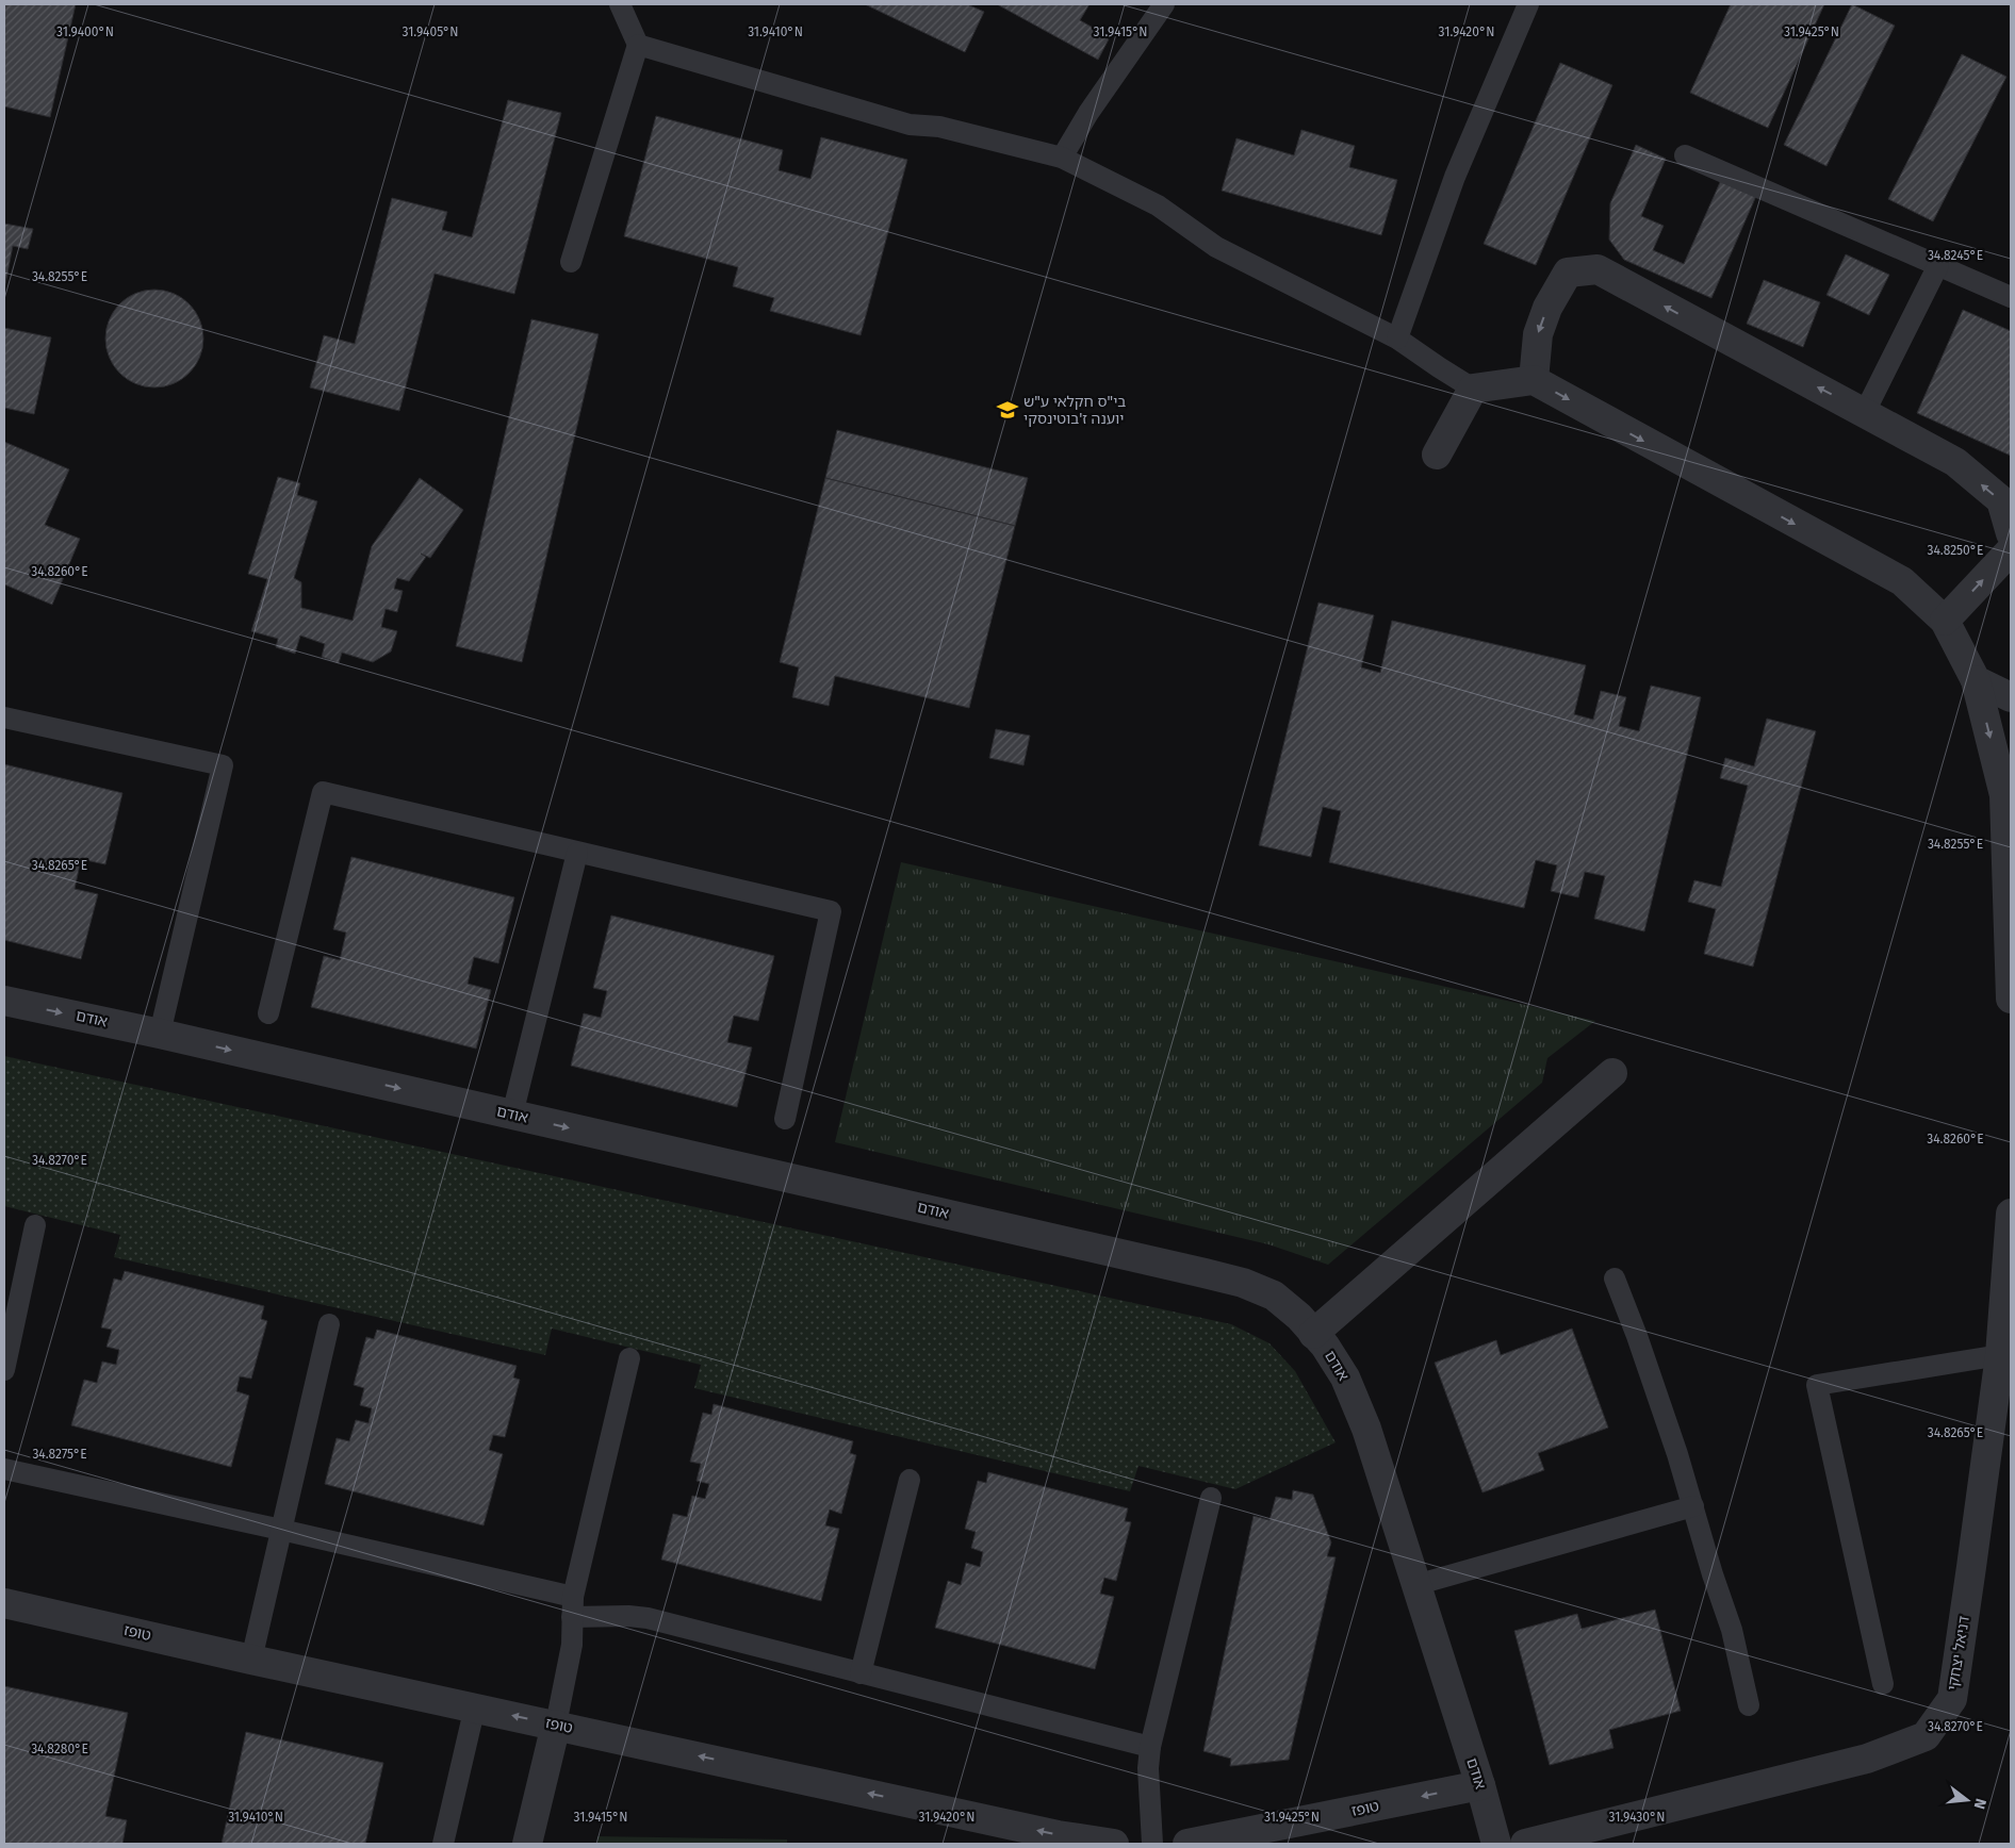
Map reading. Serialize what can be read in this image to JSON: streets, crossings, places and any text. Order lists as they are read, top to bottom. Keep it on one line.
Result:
{"streets":{"street":["אודם","טופז","דניאל יצחקי"]},"crossings":[["אודם","טופז"]],"one_way":["אודם","טופז"],"places":{"school or university":["בי\"ס חקלאי ע\"ש יוענה ז'בוטינסקי"]},"north":"right","coordinates":["31.9400°N","31.9405°N","31.9410°N","31.9415°N","31.9420°N","31.9425°N","34.8245°E","34.8255°E","34.8250°E","34.8260°E","34.8265°E","34.8270°E","34.8275°E","34.8280°E","31.9430°N"]}
